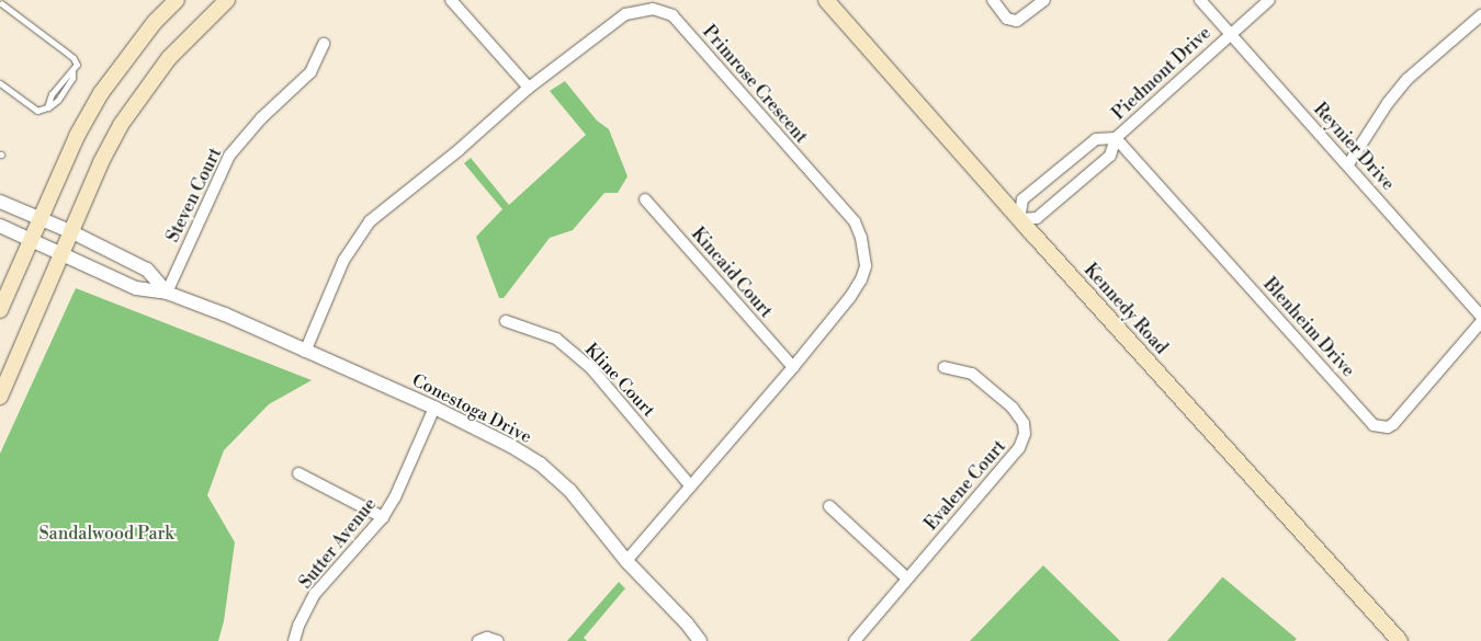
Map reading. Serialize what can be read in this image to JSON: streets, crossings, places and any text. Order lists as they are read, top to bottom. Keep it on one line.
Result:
{"streets":{"main road":["Kennedy Road"],"street":["Piedmont Drive","Primrose Crescent","Reynier Drive","Steven Court","Kincaid Court","Blenheim Drive","Kline Court","Conestoga Drive","Evalene Court","Sutter Avenue"]},"crossings":[["Piedmont Drive","Reynier Drive"],["Piedmont Drive","Kennedy Road"],["Piedmont Drive","Blenheim Drive"],["Primrose Crescent","Kincaid Court"],["Primrose Crescent","Kline Court"],["Primrose Crescent","Conestoga Drive"],["Steven Court","Conestoga Drive"],["Conestoga Drive","Sutter Avenue"]],"parks":["Sandalwood Park"]}
